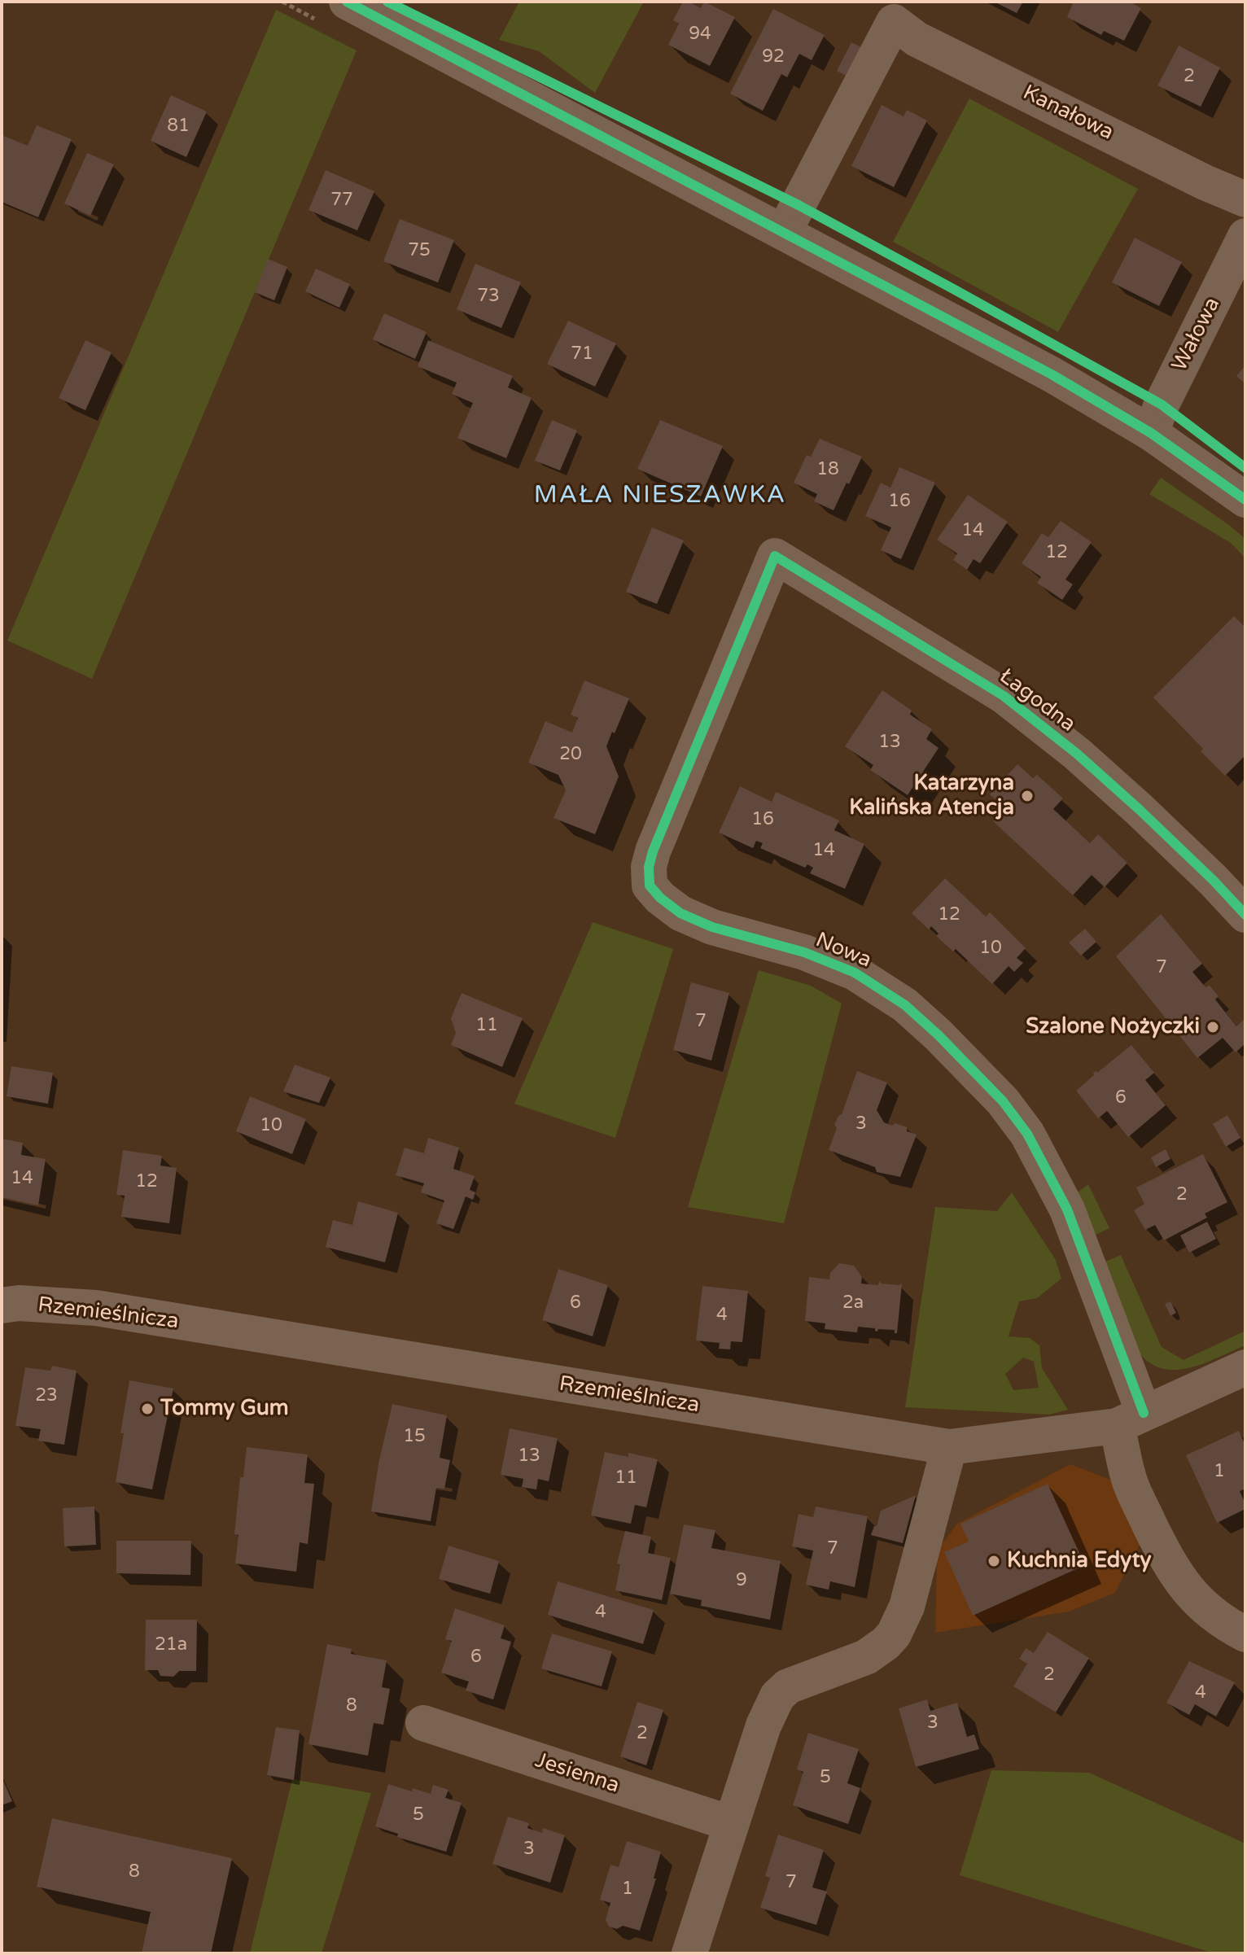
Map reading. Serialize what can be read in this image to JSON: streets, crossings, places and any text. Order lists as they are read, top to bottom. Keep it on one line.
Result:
{"streets":{"street":["Kanałowa","Wałowa","Łagodna","Nowa","Rzemieślnicza","Jesienna"]},"crossings":[["Łagodna","Nowa"],["Nowa","Rzemieślnicza"]],"districts":["MAŁA NIESZAWKA"],"places":["Katarzyna Kalińska Atencja","Szalone Nożyczki","Tommy Gum","Kuchnia Edyty"],"house_numbers":["94","92","2","81","77","75","73","71","18","16","14","12","13","20","16","14","12","10","7","7","11","6","3","10","14","12","2","6","2a","4","23","15","13","1","11","7","9","4","21a","6","2","4","8","3","2","5","5","3","8","7","1"]}
